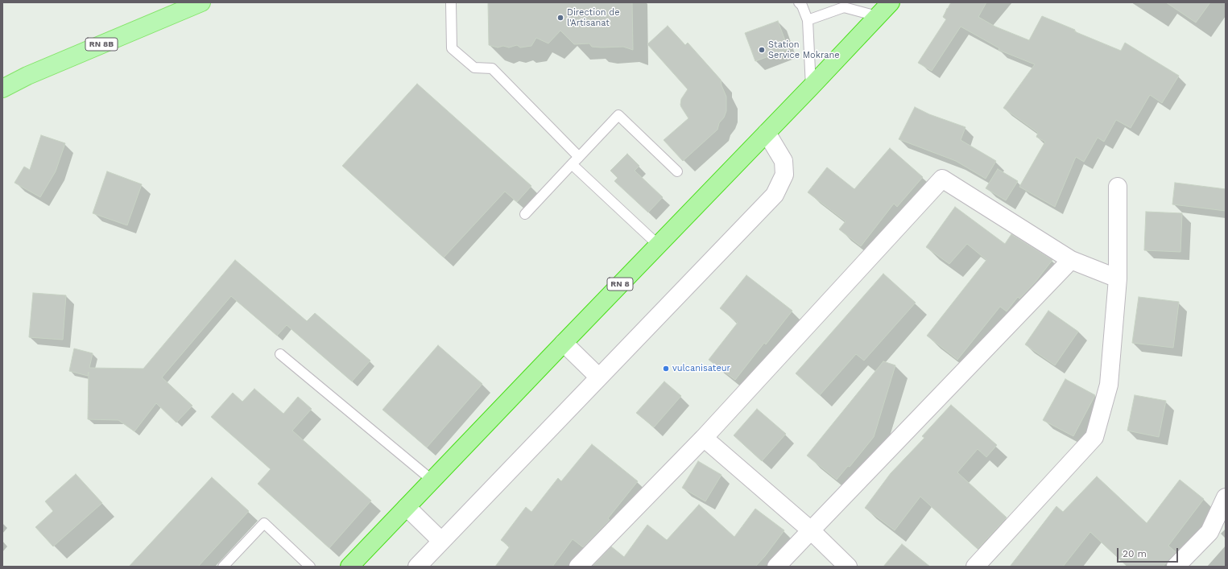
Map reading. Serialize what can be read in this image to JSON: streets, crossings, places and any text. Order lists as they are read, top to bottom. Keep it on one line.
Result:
{"streets":{"highway":["RN 8"],"main road":["RN 8B"]},"places":["Direction de l'Artisanat","Station Service Mokrane","vulcanisateur"],"scale_bar":"20 m"}
